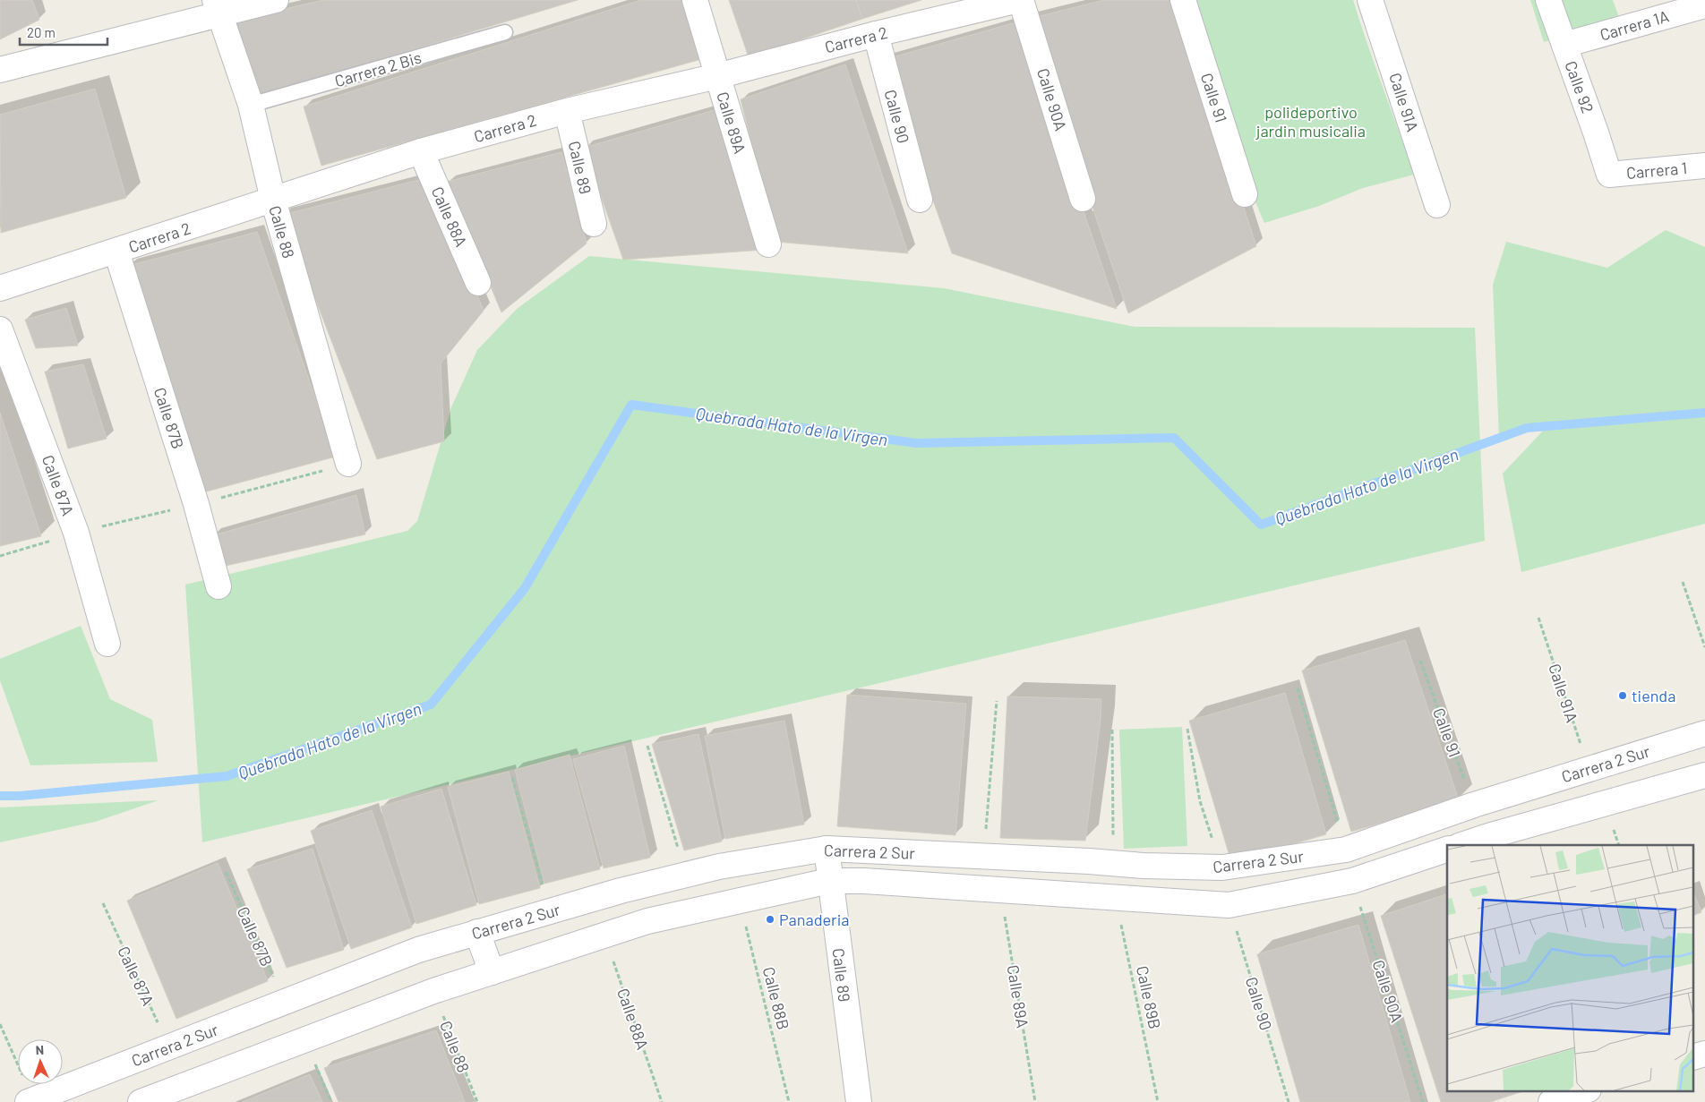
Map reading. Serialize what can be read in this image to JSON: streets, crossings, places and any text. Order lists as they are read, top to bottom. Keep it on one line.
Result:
{"streets":{"street":["Carrera 1A","Carrera 2","Calle 92","Calle 91","Calle 90A","Calle 91A","Calle 90","Calle 89A","Calle 89","Carrera 1","Calle 88A","Calle 88","Calle 87B","Calle 87A","Carrera 2 Sur"],"lane":["Carrera 2 Bis"],"path":["Calle 89B","Calle 88B"]},"crossings":[["Carrera 1A","Calle 92"],["Carrera 2","Calle 90A"],["Carrera 2","Calle 90"],["Carrera 2","Calle 89A"],["Carrera 2","Calle 89"],["Carrera 2","Calle 88A"],["Carrera 2","Calle 88"],["Carrera 2","Calle 87B"],["Carrera 2 Bis","Calle 88"],["Calle 92","Carrera 1"],["Calle 91","Carrera 2 Sur"],["Calle 90A","Carrera 2 Sur"],["Calle 91A","Carrera 2 Sur"],["Calle 90","Carrera 2 Sur"],["Calle 89A","Carrera 2 Sur"],["Calle 89","Carrera 2 Sur"],["Calle 88A","Carrera 2 Sur"],["Calle 88","Carrera 2 Sur"],["Calle 87B","Carrera 2 Sur"],["Calle 87A","Carrera 2 Sur"],["Carrera 2 Sur","Calle 89B"],["Carrera 2 Sur","Calle 88B"]],"water":["Quebrada Hato de la Virgen"],"parks":["polideportivo jardin musicalia"],"places":["tienda","Panaderia"],"scale_bar":"20 m","north":"top"}
